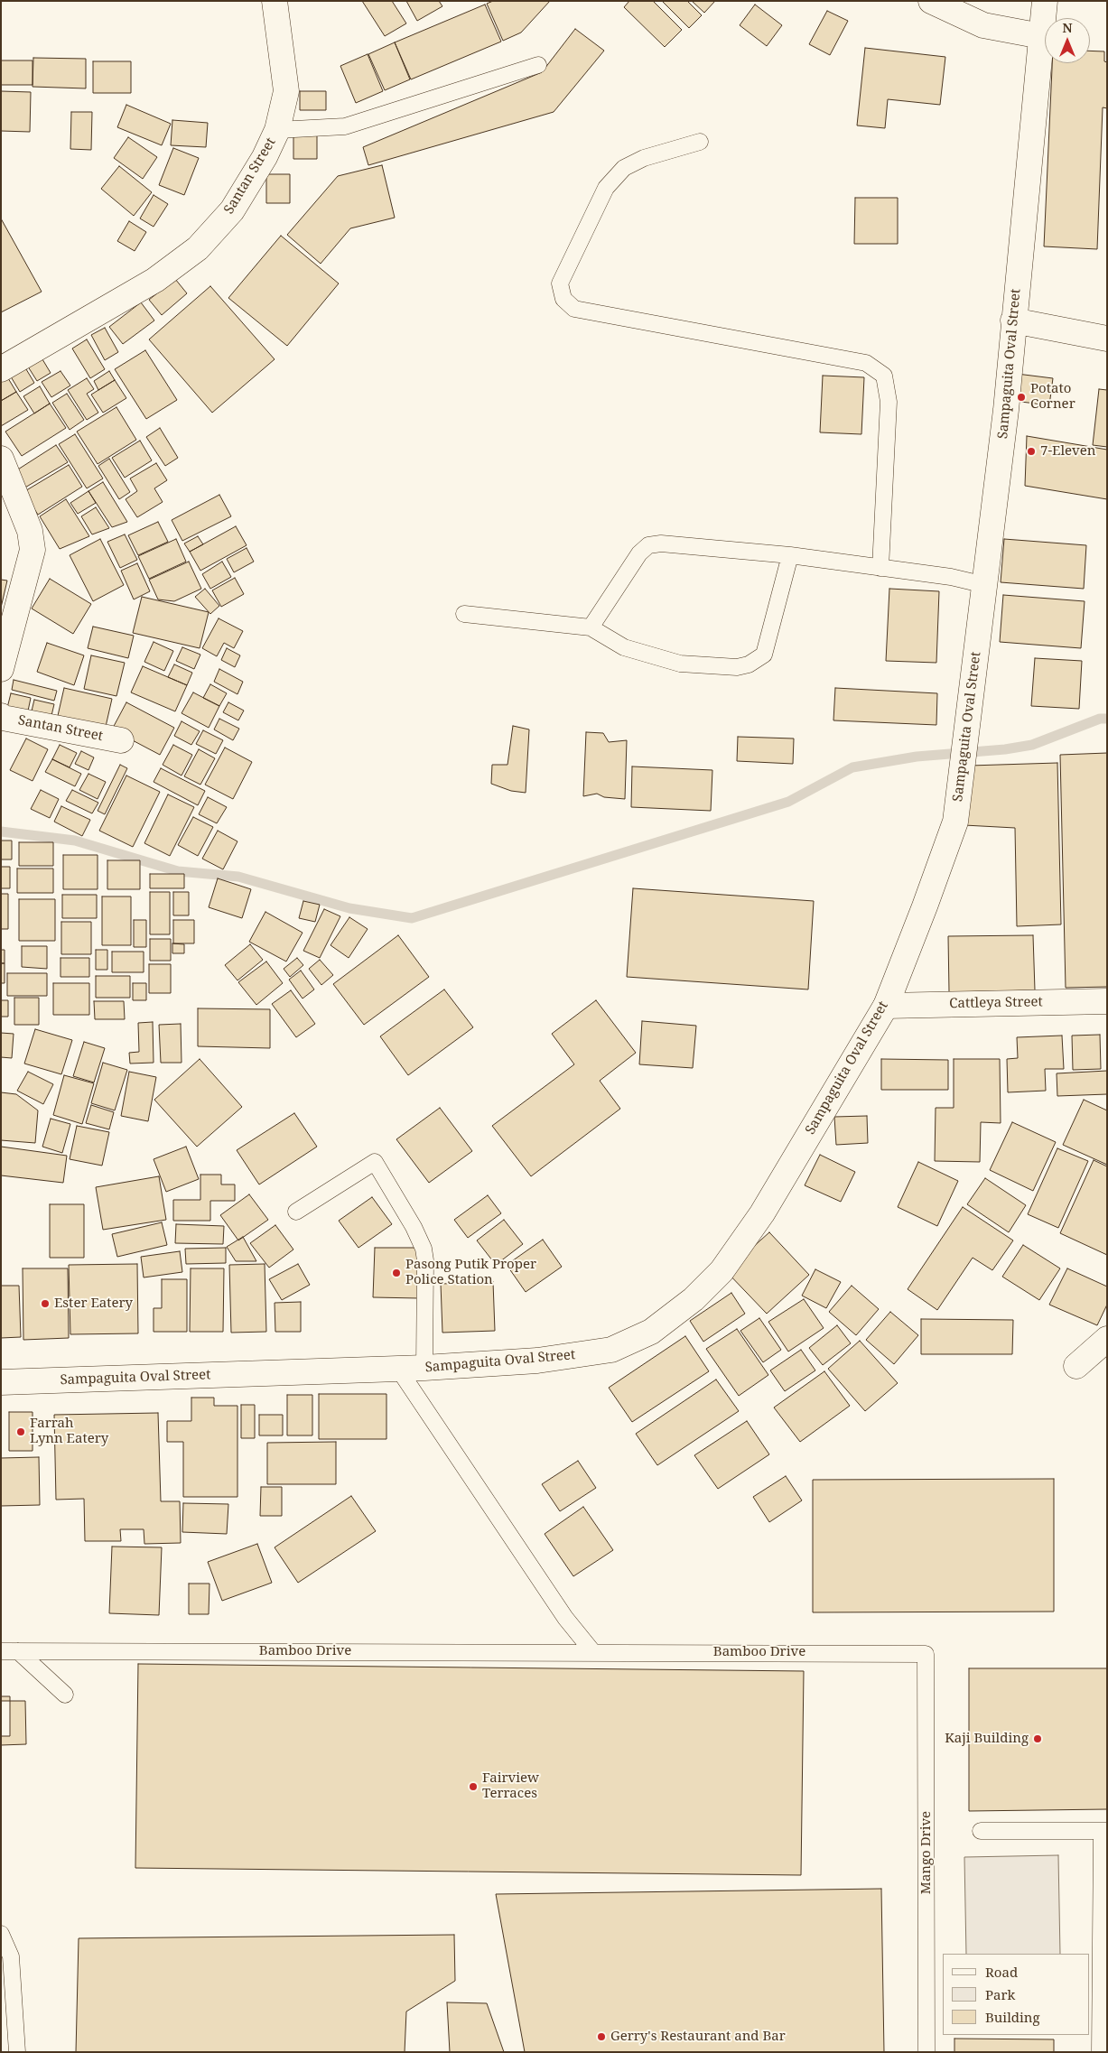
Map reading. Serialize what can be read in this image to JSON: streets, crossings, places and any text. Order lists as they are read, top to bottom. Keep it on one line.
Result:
{"streets":{"street":["Santan Street","Sampaguita Oval Street","Cattleya Street"],"lane":["Bamboo Drive","Mango Drive"]},"crossings":[["Sampaguita Oval Street","Cattleya Street"],["Bamboo Drive","Mango Drive"]],"places":["Potato Corner","7-Eleven","Pasong Putik Proper Police Station","Ester Eatery","Farrah Lynn Eatery","Kaji Building","Fairview Terraces","Gerry's Restaurant and Bar"],"legend":["Road","Park","Building"],"north":"top"}
